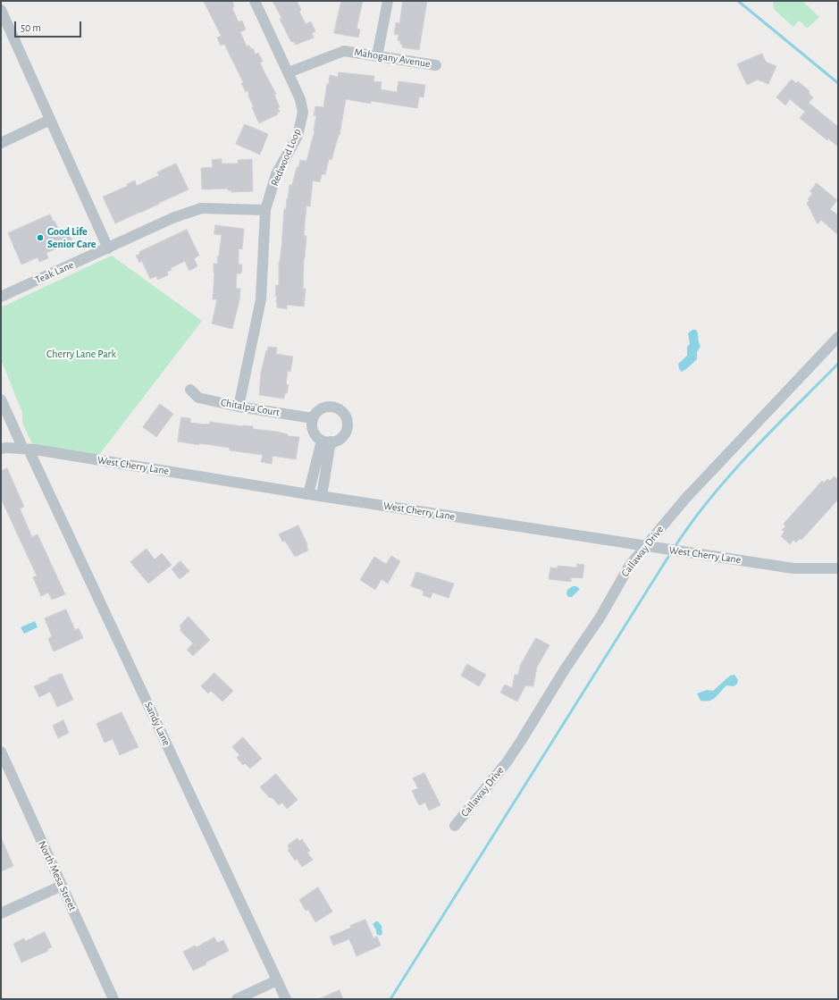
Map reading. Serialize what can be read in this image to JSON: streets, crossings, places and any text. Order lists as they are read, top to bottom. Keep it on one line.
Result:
{"streets":{"street":["Mahogany Avenue","Redwood Loop","Teak Lane","Chitalpa Court","West Cherry Lane","Callaway Drive","Sandy Lane","North Mesa Street"]},"crossings":[["Mahogany Avenue","Redwood Loop"],["Redwood Loop","Teak Lane"],["Redwood Loop","Chitalpa Court"],["West Cherry Lane","Callaway Drive"],["West Cherry Lane","Sandy Lane"]],"parks":["Cherry Lane Park"],"places":["Good Life Senior Care"],"scale_bar":"50 m"}
